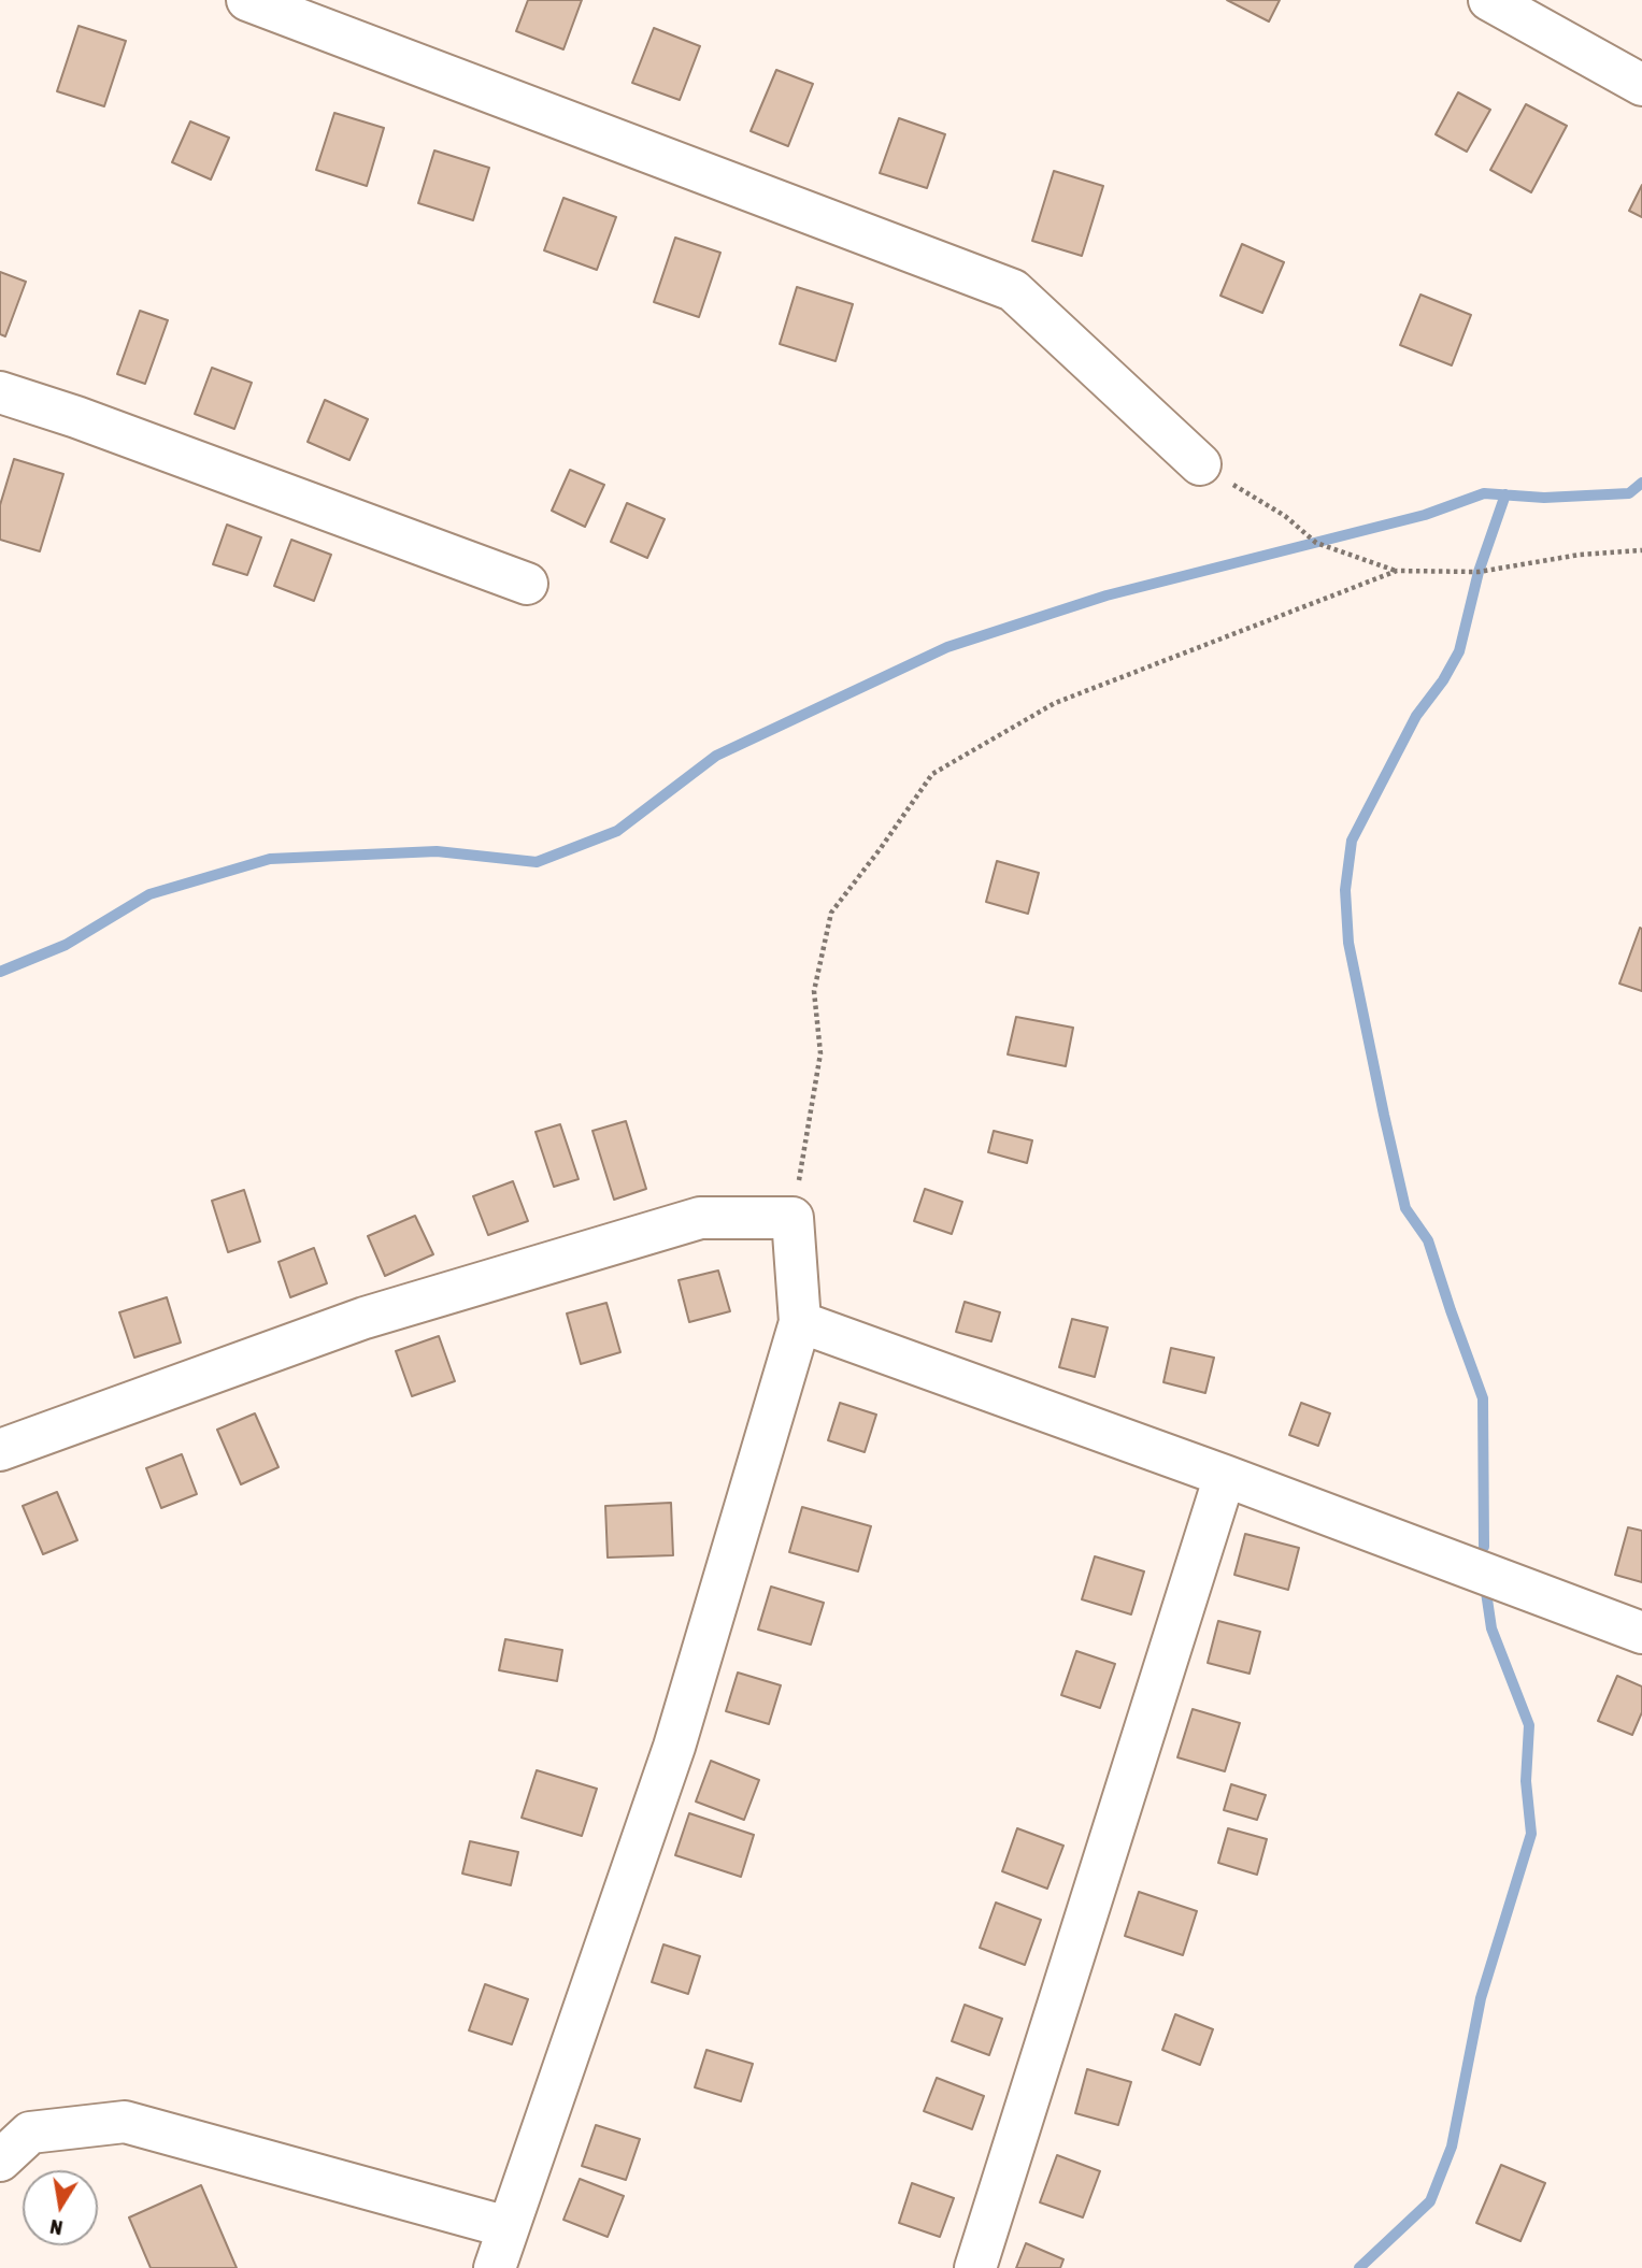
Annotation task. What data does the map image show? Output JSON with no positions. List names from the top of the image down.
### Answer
{
  "north": "bottom"
}
